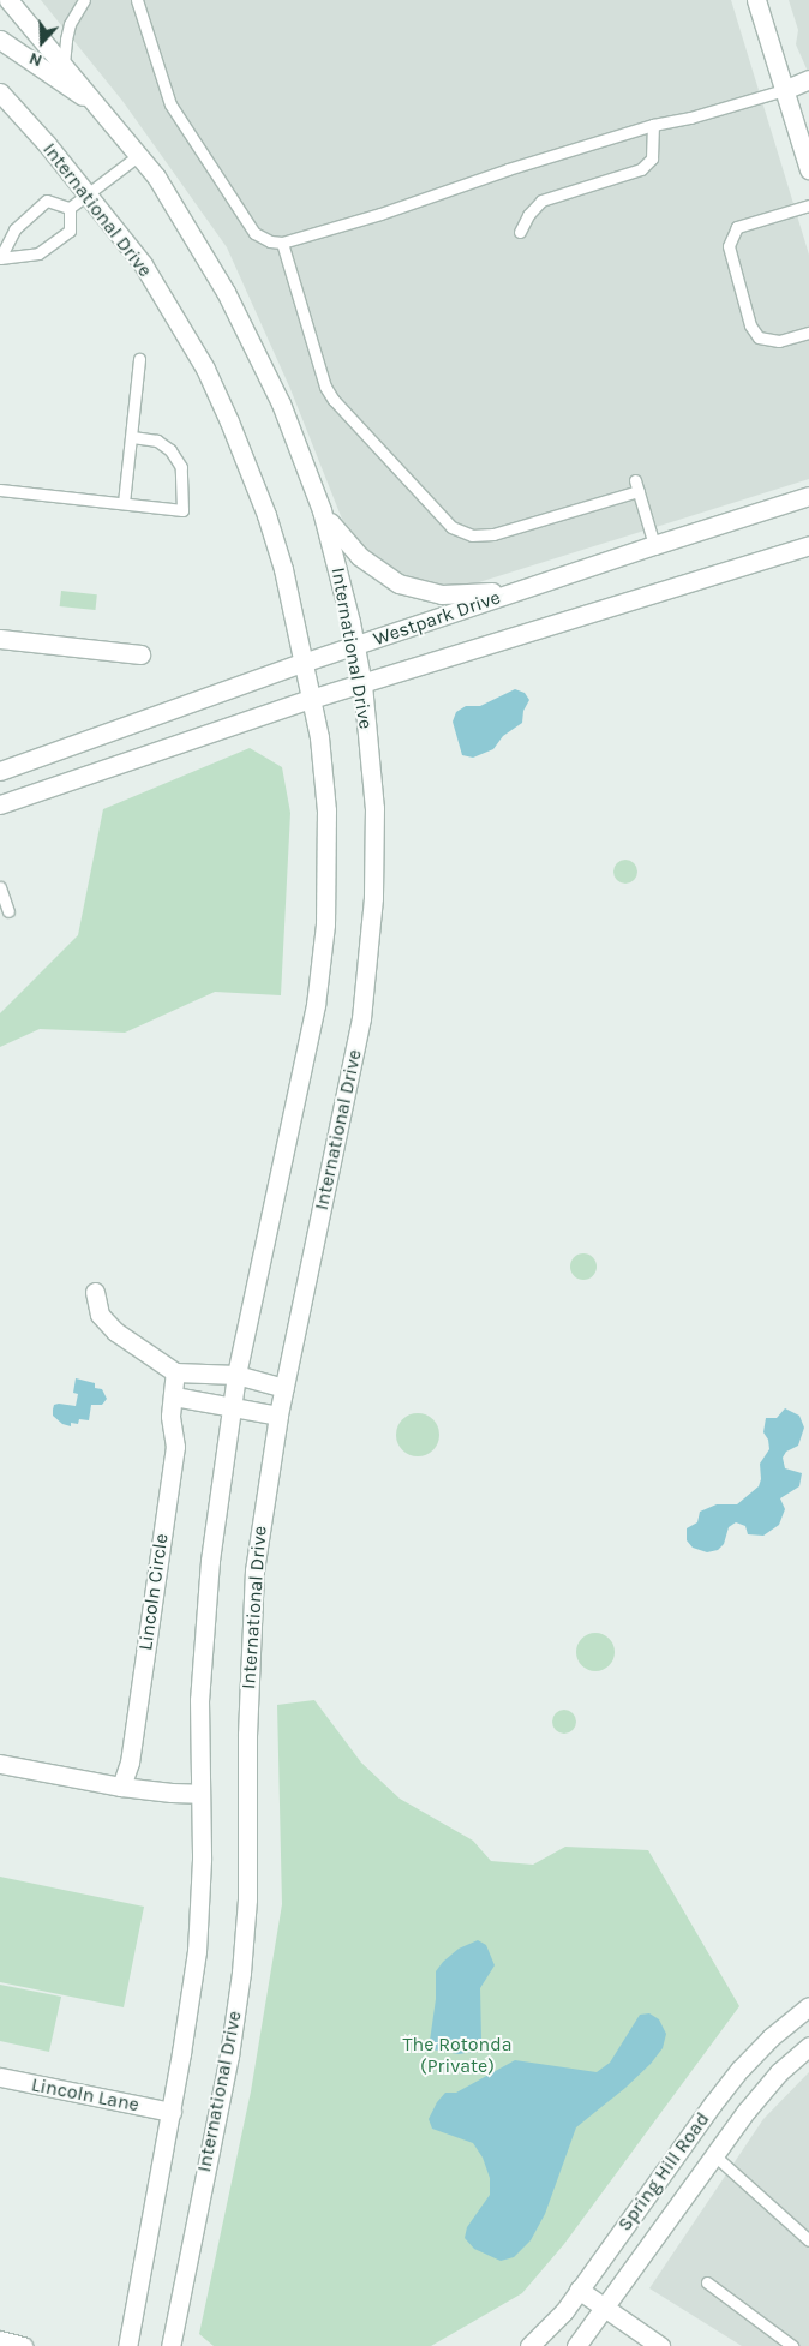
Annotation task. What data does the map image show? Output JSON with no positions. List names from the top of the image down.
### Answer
{
  "streets": {
    "main road": [
      "International Drive",
      "Westpark Drive",
      "Lincoln Circle",
      "Lincoln Lane",
      "Spring Hill Road"
    ]
  },
  "crossings": [
    ["International Drive", "Westpark Drive"],
    ["International Drive", "Lincoln Lane"]
  ],
  "parks": ["The Rotonda (Private)"],
  "north": "bottom"
}
